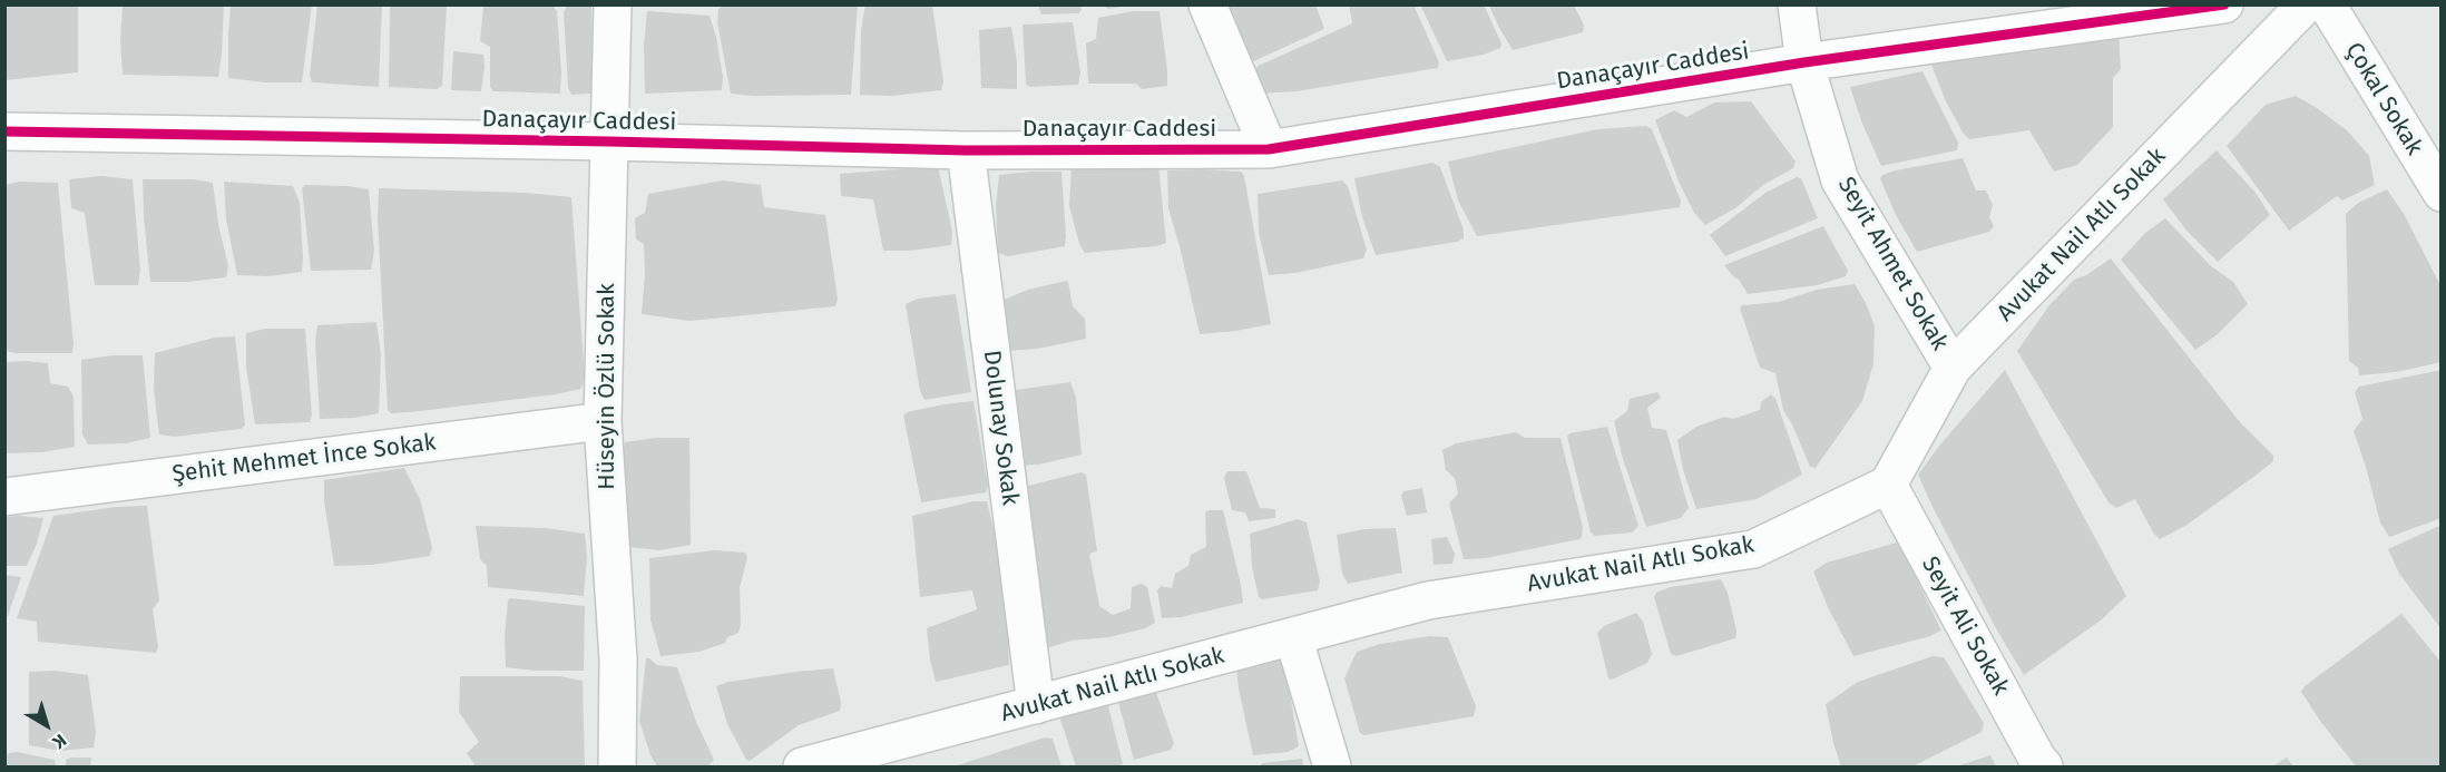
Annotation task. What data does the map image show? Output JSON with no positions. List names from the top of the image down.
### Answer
{
  "streets": {
    "street": [
      "Danaçayır Caddesi",
      "Çokal Sokak",
      "Avukat Nail Atlı Sokak",
      "Seyit Ahmet Sokak",
      "Hüseyin Özlü Sokak",
      "Dolunay Sokak",
      "Şehit Mehmet İnce Sokak",
      "Seyit Ali Sokak"
    ]
  },
  "crossings": [
    ["Danaçayır Caddesi", "Seyit Ahmet Sokak"],
    ["Danaçayır Caddesi", "Hüseyin Özlü Sokak"],
    ["Danaçayır Caddesi", "Dolunay Sokak"],
    ["Avukat Nail Atlı Sokak", "Seyit Ahmet Sokak"],
    ["Avukat Nail Atlı Sokak", "Dolunay Sokak"],
    ["Avukat Nail Atlı Sokak", "Seyit Ali Sokak"],
    ["Hüseyin Özlü Sokak", "Şehit Mehmet İnce Sokak"]
  ],
  "north": "bottom right"
}
